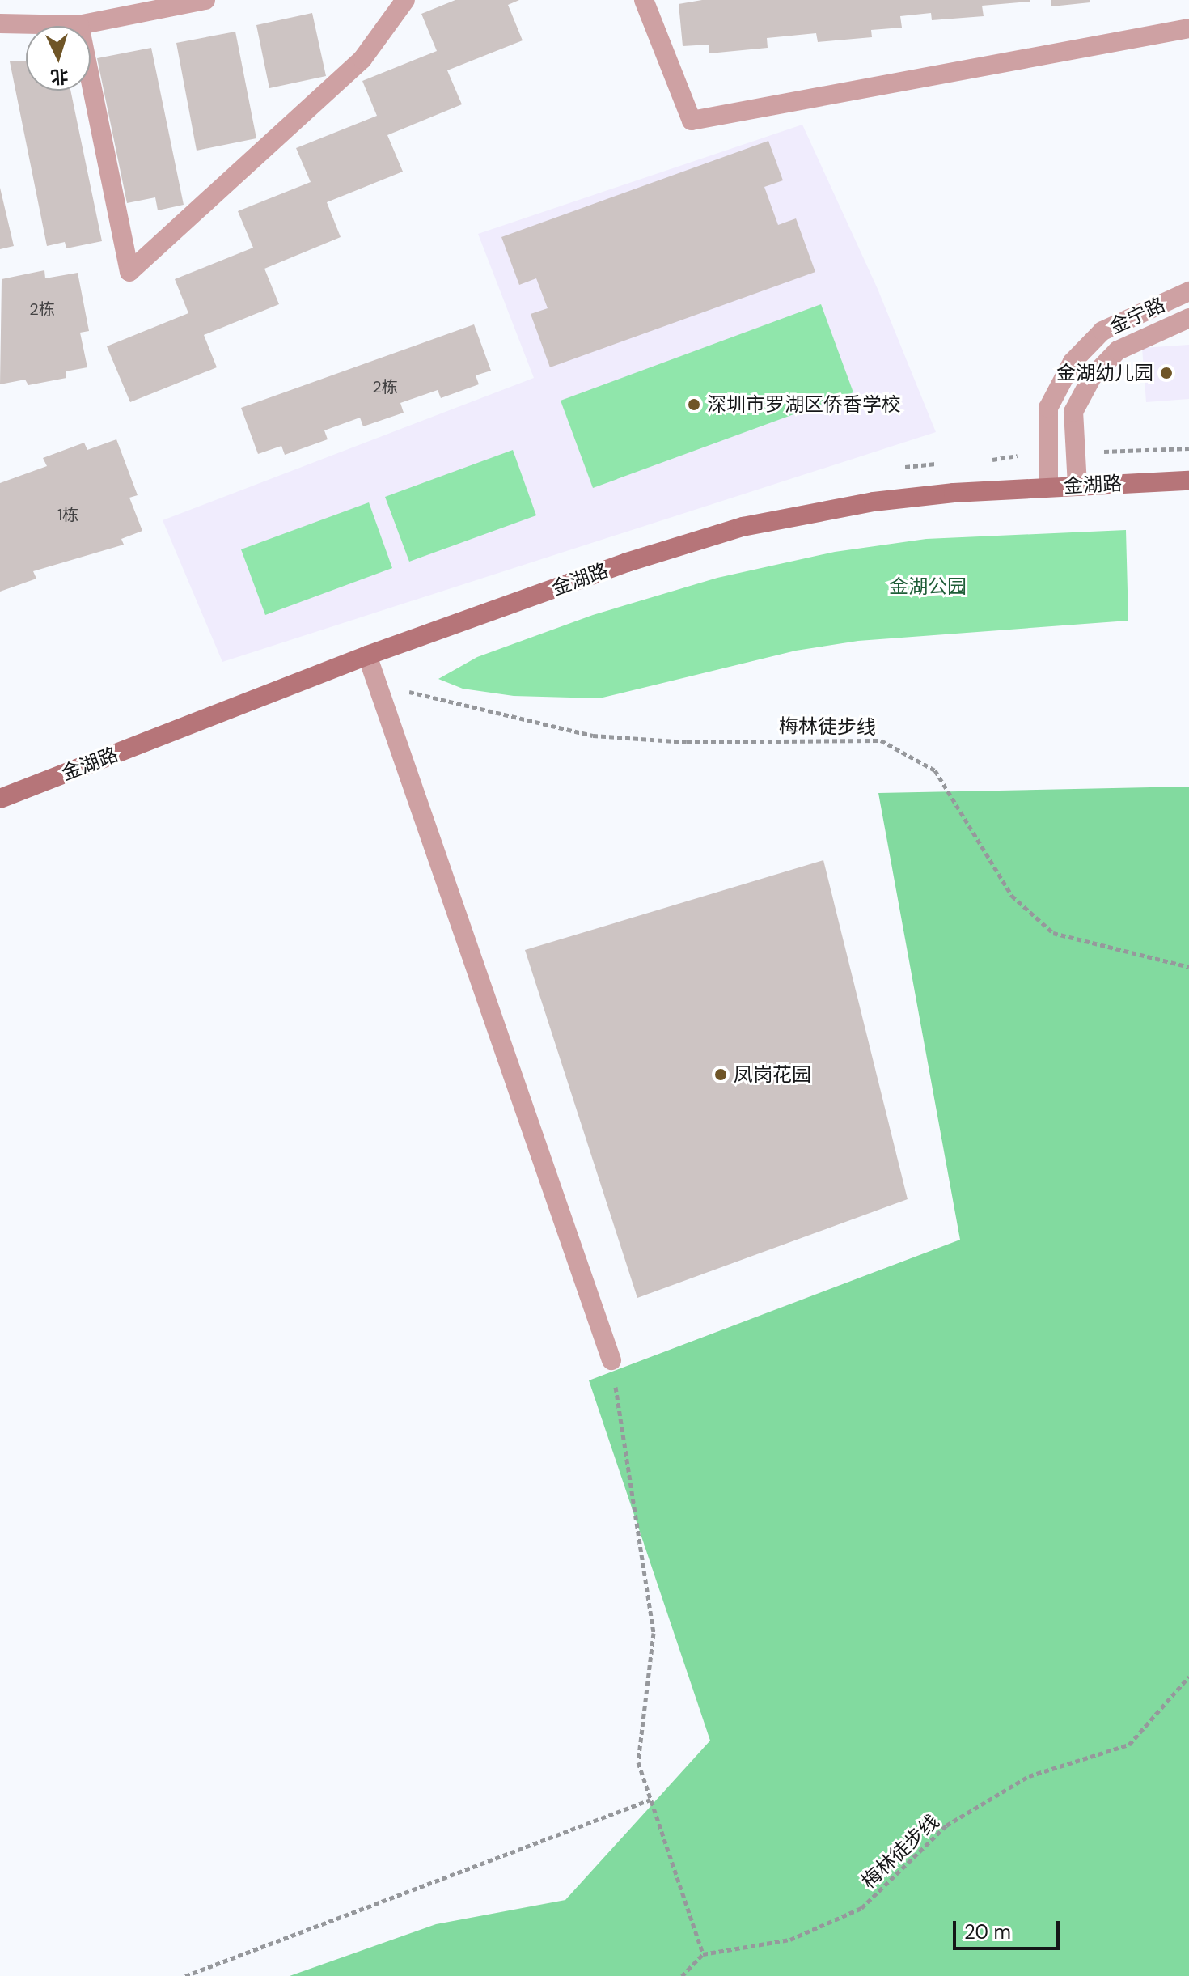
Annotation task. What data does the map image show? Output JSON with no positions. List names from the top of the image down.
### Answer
{
  "streets": {
    "street": ["金宁路", "金湖路"],
    "path": ["梅林徒步线"]
  },
  "crossings": [
    ["金宁路", "金湖路"]
  ],
  "parks": ["金湖公园"],
  "places": ["金湖幼儿园", "深圳市罗湖区侨香学校", "凤岗花园"],
  "house_numbers": ["2栋", "2栋", "1栋"],
  "scale_bar": "20 m",
  "north": "bottom"
}
